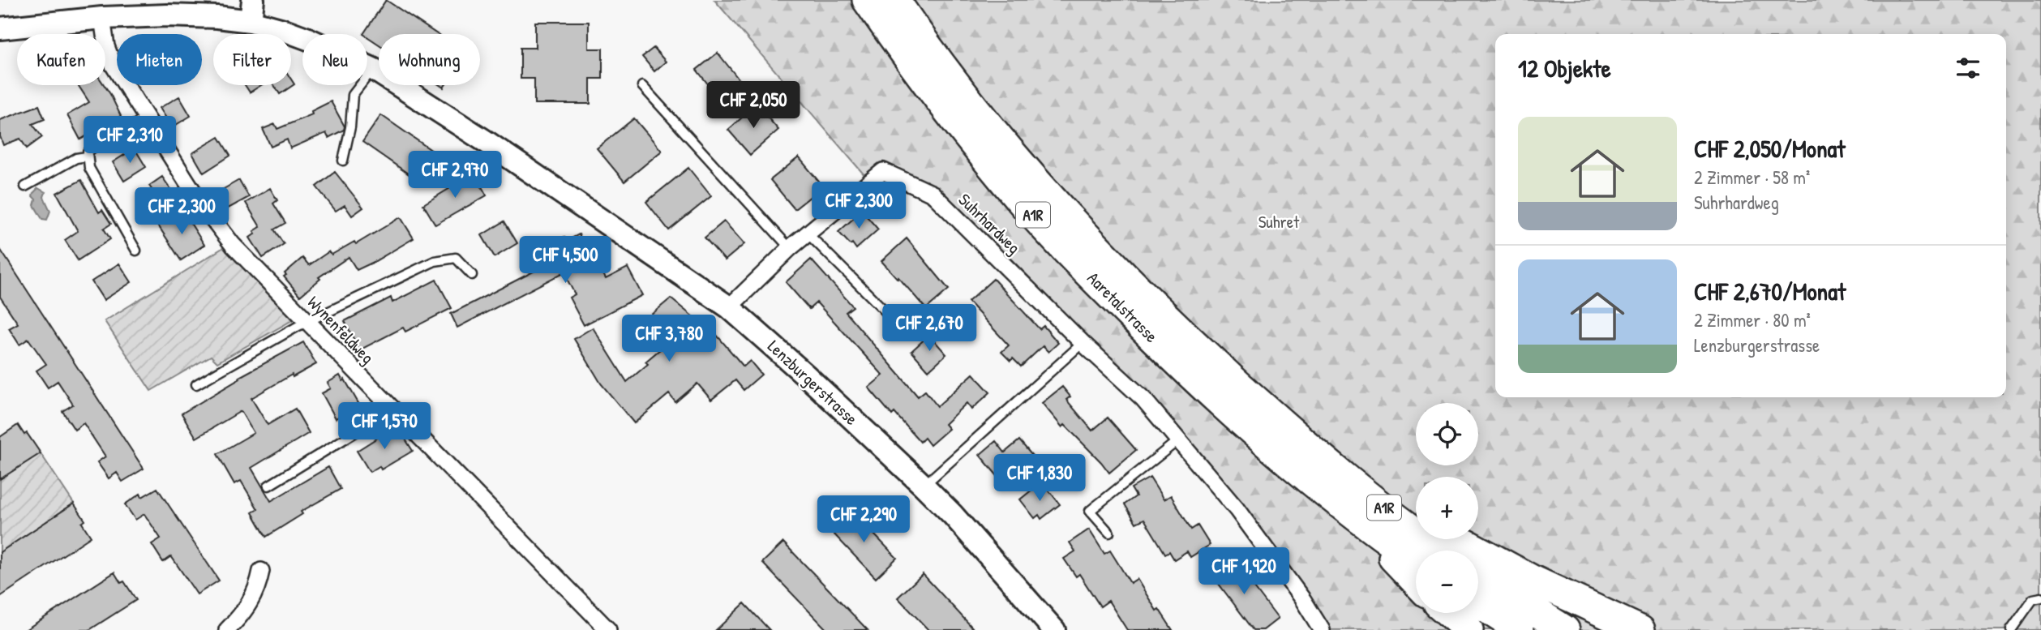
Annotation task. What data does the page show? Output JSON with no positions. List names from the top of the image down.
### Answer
{
  "streets": {
    "highway": ["A1R", "Aaretalstrasse"],
    "main road": ["Lenzburgerstrasse"],
    "street": ["Suhrhardweg", "Wynenfeldweg"]
  },
  "crossings": [
    ["Suhrhardweg", "Lenzburgerstrasse"],
    ["Wynenfeldweg", "Lenzburgerstrasse"]
  ],
  "parks": ["Suhret"],
  "page": {
    "chip": [
      "Kaufen",
      "Mieten",
      "Filter",
      "Neu",
      "Wohnung"
    ],
    "heading": "12 Objekte",
    "price": [
      "CHF 2,050",
      "CHF 2,310",
      "CHF 2,970",
      "CHF 2,300",
      "CHF 2,300",
      "CHF 4,500",
      "CHF 2,670",
      "CHF 3,780",
      "CHF 1,570",
      "CHF 1,830",
      "CHF 2,290",
      "CHF 1,920"
    ],
    "list": [
      {
        "name": "CHF 2,050/Monat",
        "note": "2 Zimmer · 58 m² · Suhrhardweg"
      },
      {
        "name": "CHF 2,670/Monat",
        "note": "2 Zimmer · 80 m² · Lenzburgerstrasse"
      }
    ],
    "map_buttons": ["+", "−"]
  }
}
